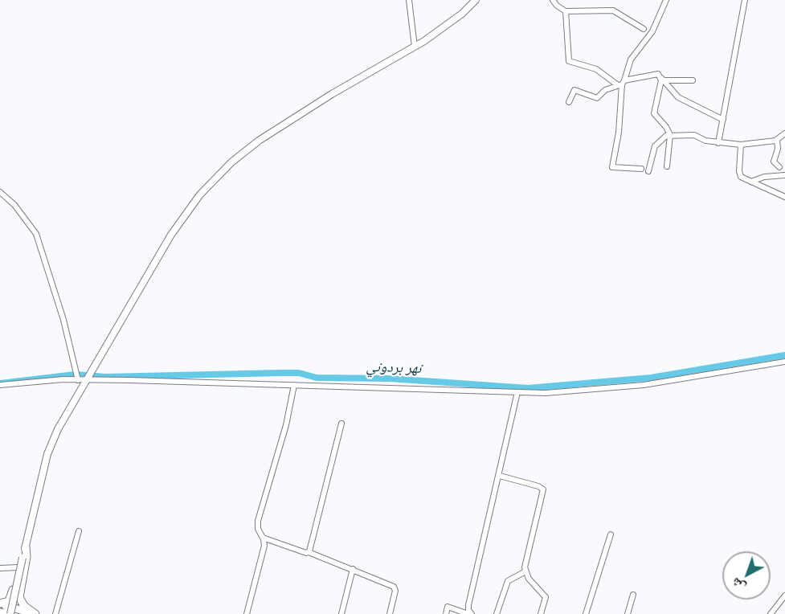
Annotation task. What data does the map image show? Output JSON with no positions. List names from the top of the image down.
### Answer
{
  "water": ["نهر بردوني"],
  "north": "bottom left"
}
